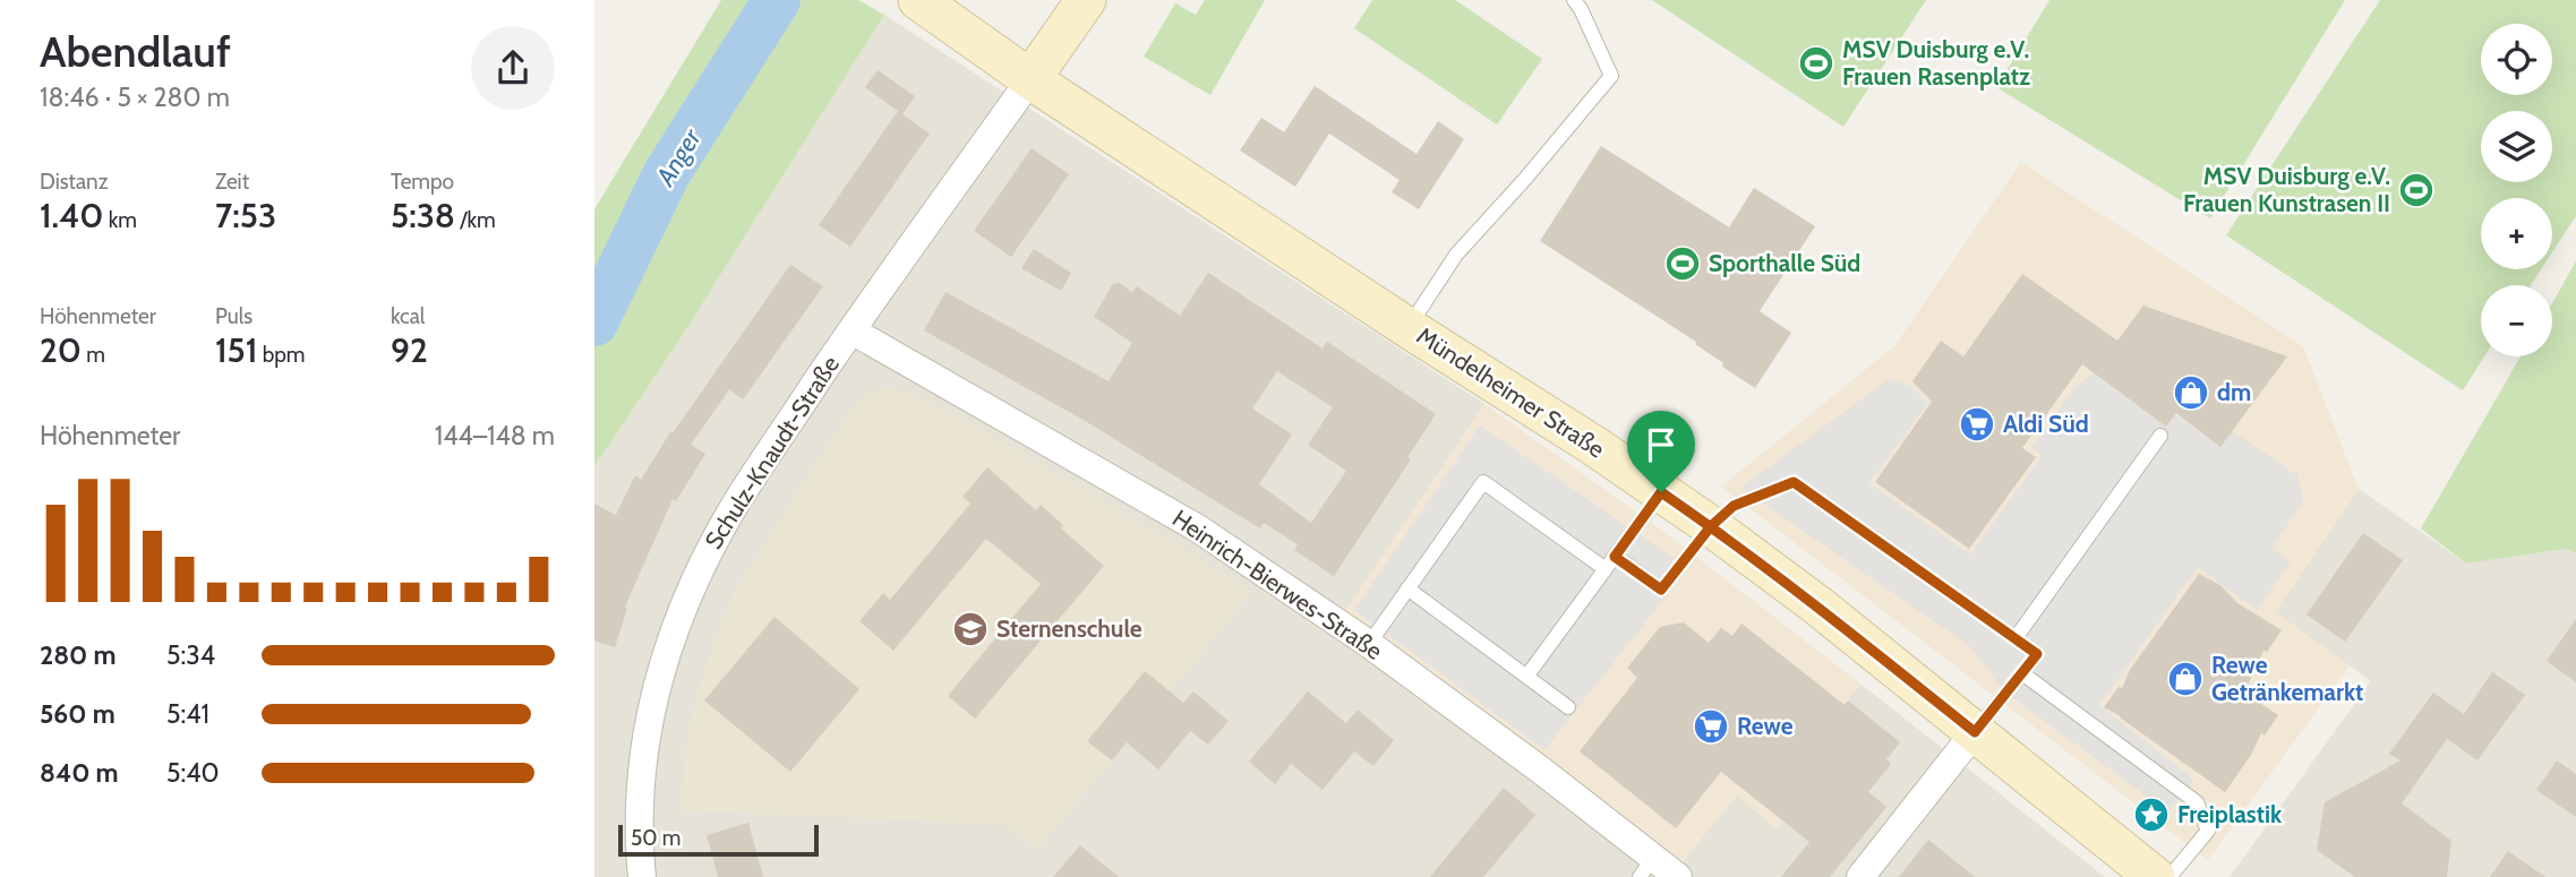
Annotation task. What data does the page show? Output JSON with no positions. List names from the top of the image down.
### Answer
{
  "streets": {
    "main road": ["Mündelheimer Straße"],
    "street": ["Schulz-Knaudt-Straße", "Heinrich-Bierwes-Straße"]
  },
  "crossings": [
    ["Mündelheimer Straße", "Schulz-Knaudt-Straße"],
    ["Schulz-Knaudt-Straße", "Heinrich-Bierwes-Straße"]
  ],
  "water": ["Anger"],
  "places": {
    "sports": ["MSV Duisburg e.V. Frauen Rasenplatz", "MSV Duisburg e.V. Frauen Kunstrasen II", "Sporthalle Süd"],
    "shop": ["dm", "Rewe Getränkemarkt"],
    "supermarket": ["Aldi Süd", "Rewe"],
    "school or university": ["Sternenschule"],
    "place": ["Freiplastik"]
  },
  "scale_bar": "50 m",
  "page": {
    "heading": ["Abendlauf", "18:46 · 5 × 280 m"],
    "map_buttons": ["+", "−"],
    "stats": [
      ["Distanz", "1.40 km"],
      ["Zeit", "7:53"],
      ["Tempo", "5:38 /km"],
      ["Höhenmeter", "20 m"],
      ["Puls", "151 bpm"],
      ["kcal", "92"]
    ],
    "chart": ["Höhenmeter", "144–148 m"],
    "list": [
      {
        "name": "280 m",
        "note": "5:34"
      },
      {
        "name": "560 m",
        "note": "5:41"
      },
      {
        "name": "840 m",
        "note": "5:40"
      }
    ],
    "scale": "50 m"
  }
}
